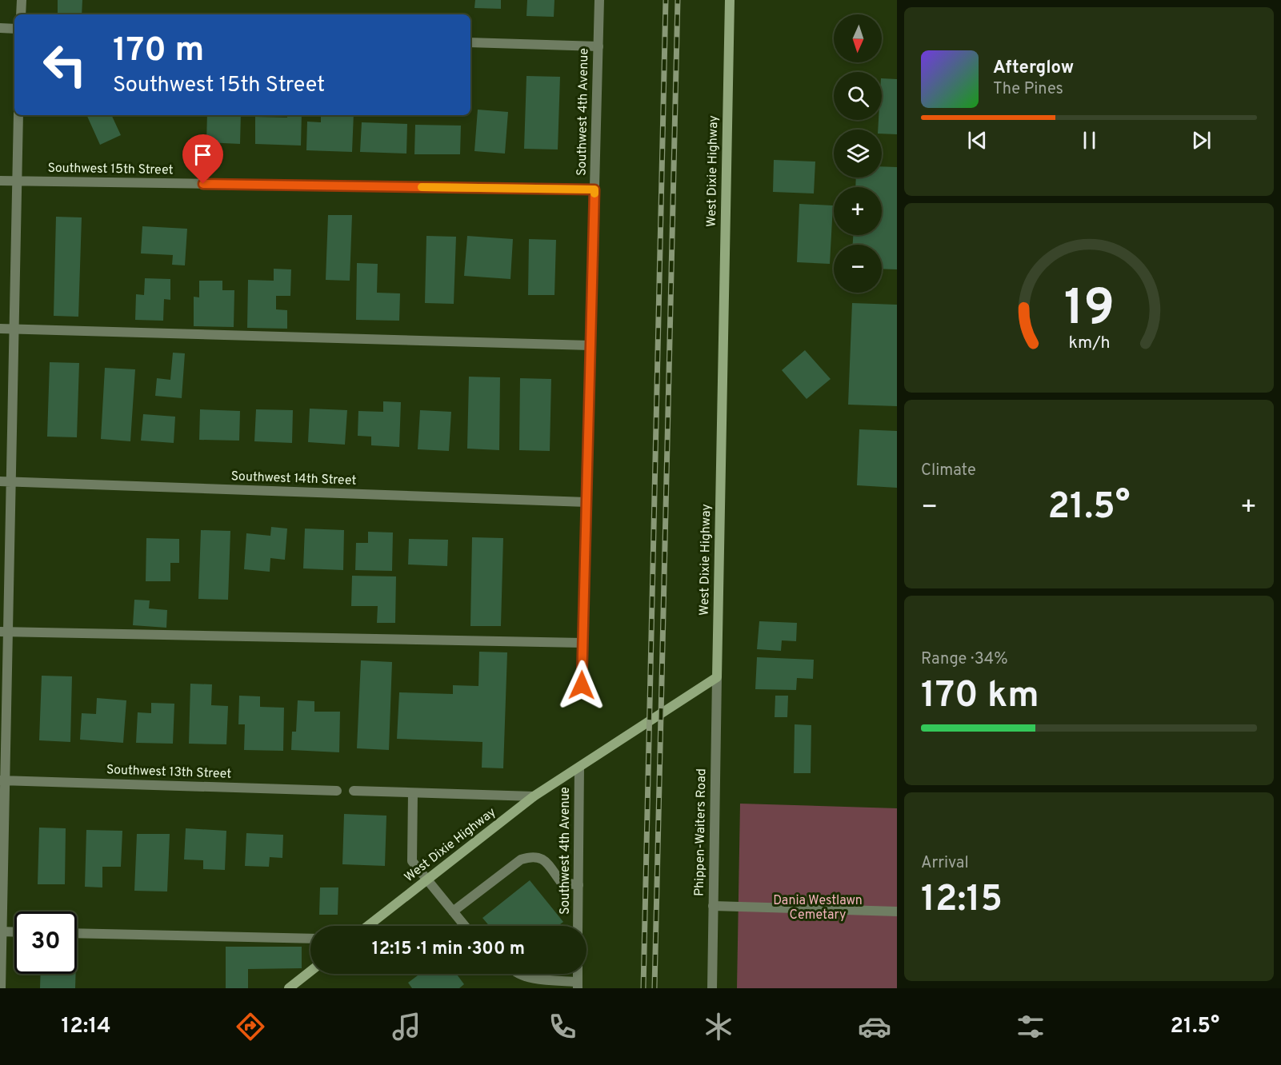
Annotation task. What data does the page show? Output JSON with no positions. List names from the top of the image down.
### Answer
{
  "streets": {
    "main road": ["West Dixie Highway"],
    "street": [
      "Southwest 4th Avenue",
      "Southwest 15th Street",
      "Southwest 14th Street",
      "Southwest 13th Street",
      "Phippen-Waiters Road"
    ]
  },
  "crossings": [
    ["Southwest 4th Avenue", "Southwest 15th Street"],
    ["Southwest 4th Avenue", "West Dixie Highway"],
    ["Southwest 4th Avenue", "Southwest 14th Street"],
    ["West Dixie Highway", "Phippen-Waiters Road"]
  ],
  "parks": ["Dania Westlawn Cemetary"],
  "north": "bottom",
  "page": {
    "map_buttons": ["+", "−"],
    "turn": ["170 m", "Southwest 15th Street"],
    "song": ["Afterglow", "The Pines"],
    "tile": [
      "Climate",
      ["Range · 34%", "170 km"],
      ["Arrival", "12:15"]
    ],
    "heat": ["−", "21.5°", "+"],
    "limit": "30",
    "trip": "12:15 · 1 min · 300 m",
    "tabs": ["12:14", "21.5°"],
    "gauge": ["19", "km/h"]
  }
}
